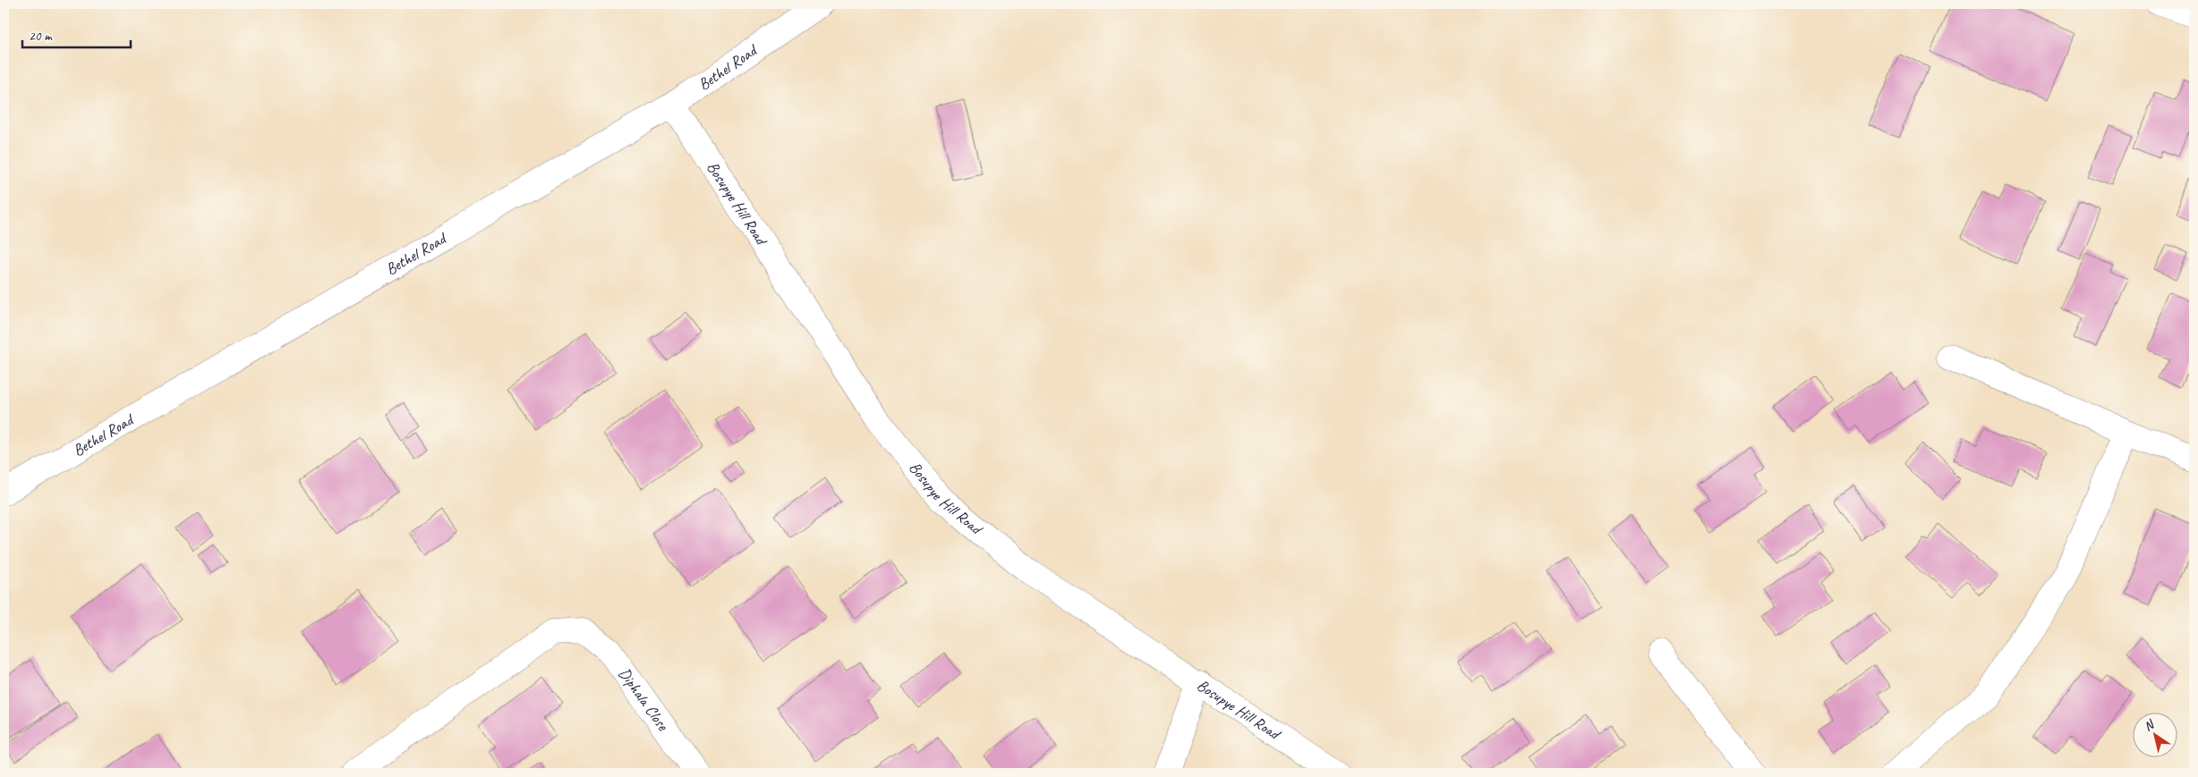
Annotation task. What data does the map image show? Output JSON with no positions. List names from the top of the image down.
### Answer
{
  "streets": {
    "street": ["Bethel Road", "Bosupye Hill Road", "Diphala Close"]
  },
  "crossings": [
    ["Bethel Road", "Bosupye Hill Road"]
  ],
  "scale_bar": "20 m",
  "north": "top left"
}
